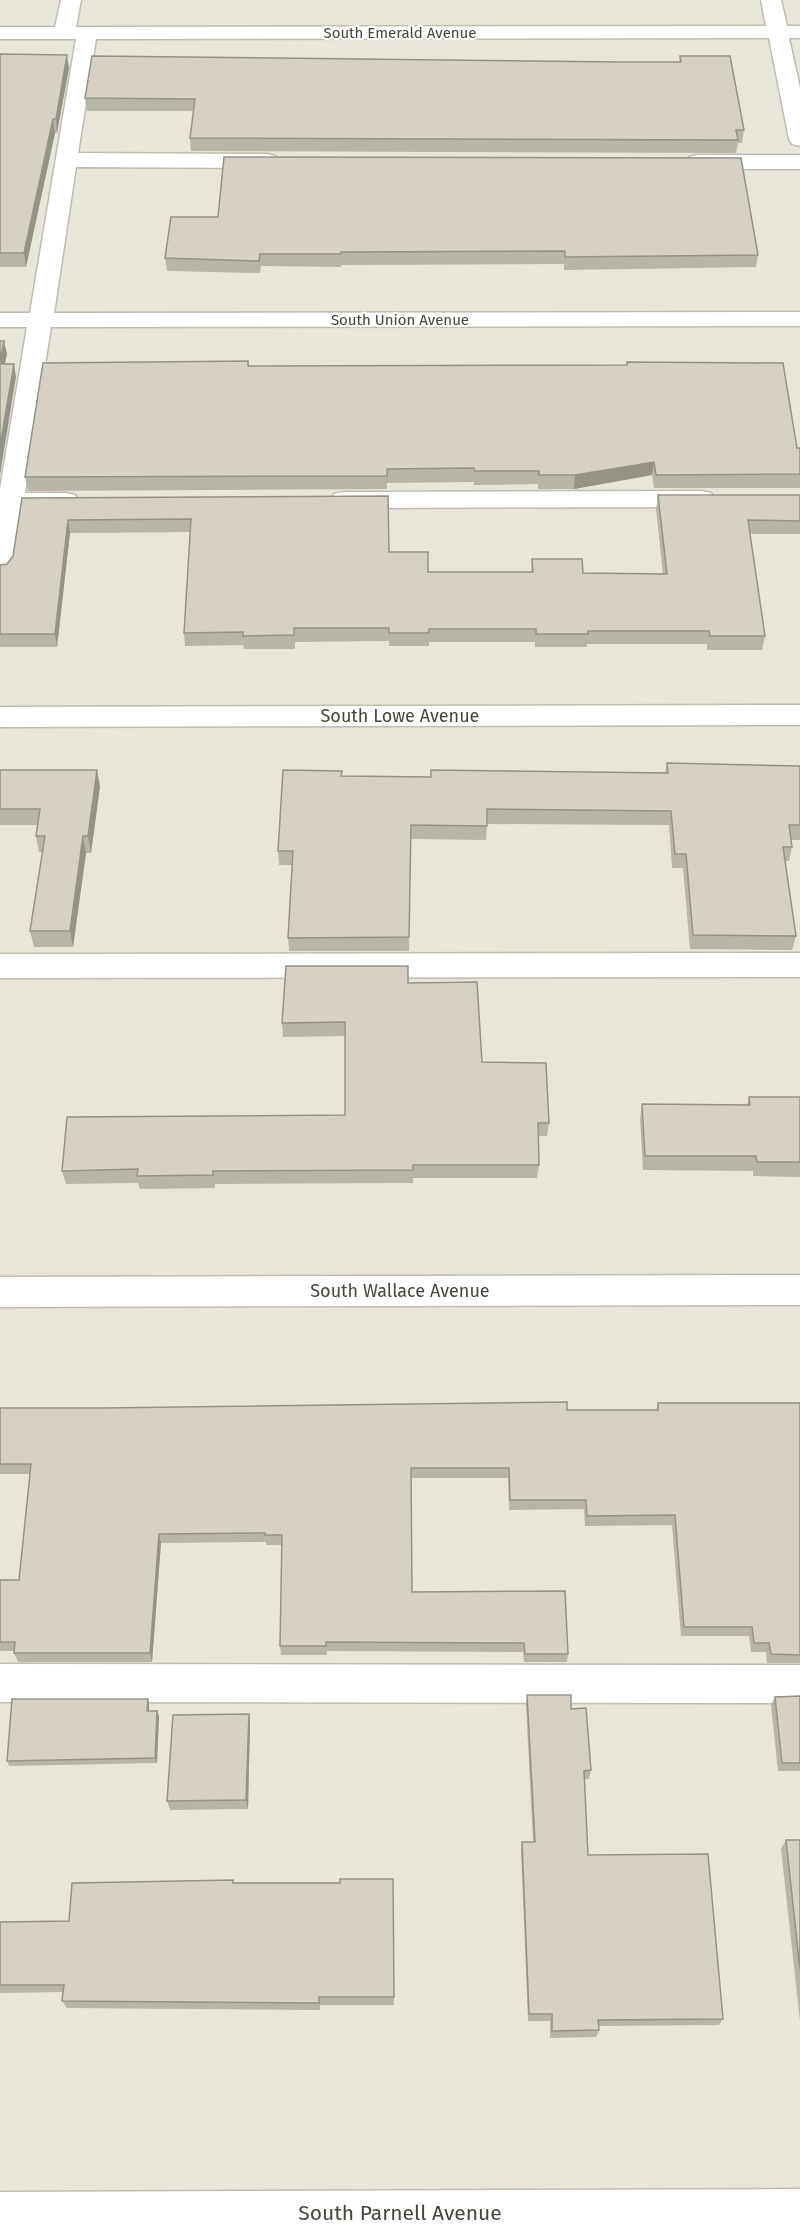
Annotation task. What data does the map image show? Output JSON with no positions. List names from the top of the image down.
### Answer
{
  "streets": {
    "street": [
      "South Emerald Avenue",
      "South Union Avenue",
      "South Lowe Avenue",
      "South Wallace Avenue",
      "South Parnell Avenue"
    ]
  }
}
